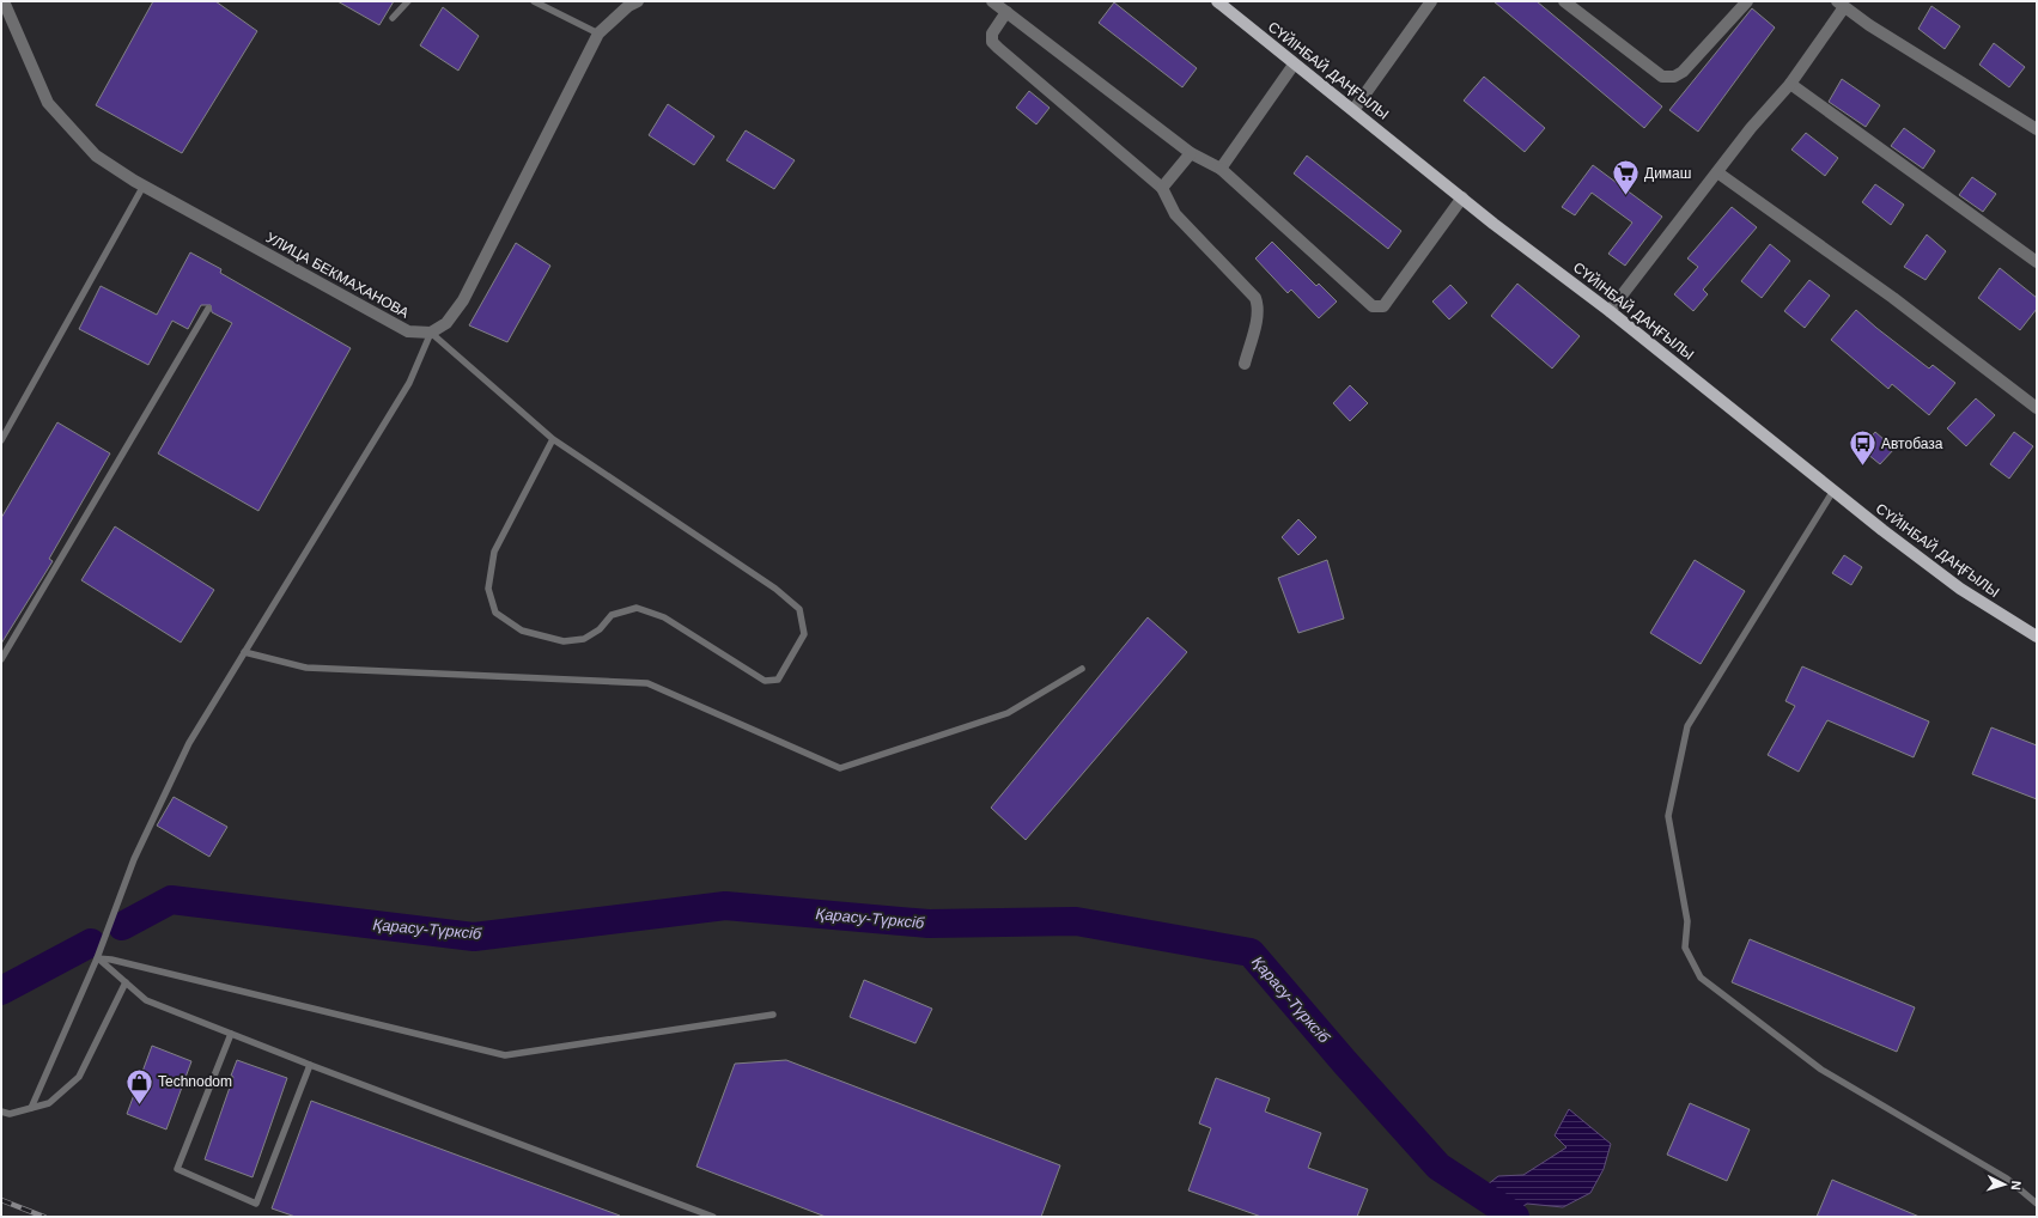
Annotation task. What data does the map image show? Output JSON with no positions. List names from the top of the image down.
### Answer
{
  "streets": {
    "main road": ["СҮЙІНБАЙ ДАҢҒЫЛЫ"],
    "street": ["УЛИЦА БЕКМАХАНОВА"]
  },
  "water": ["Қарасу-Түрксіб"],
  "places": {
    "supermarket": ["Димаш"],
    "bus stop": ["Автобаза"],
    "shop": ["Technodom"]
  },
  "north": "right"
}
